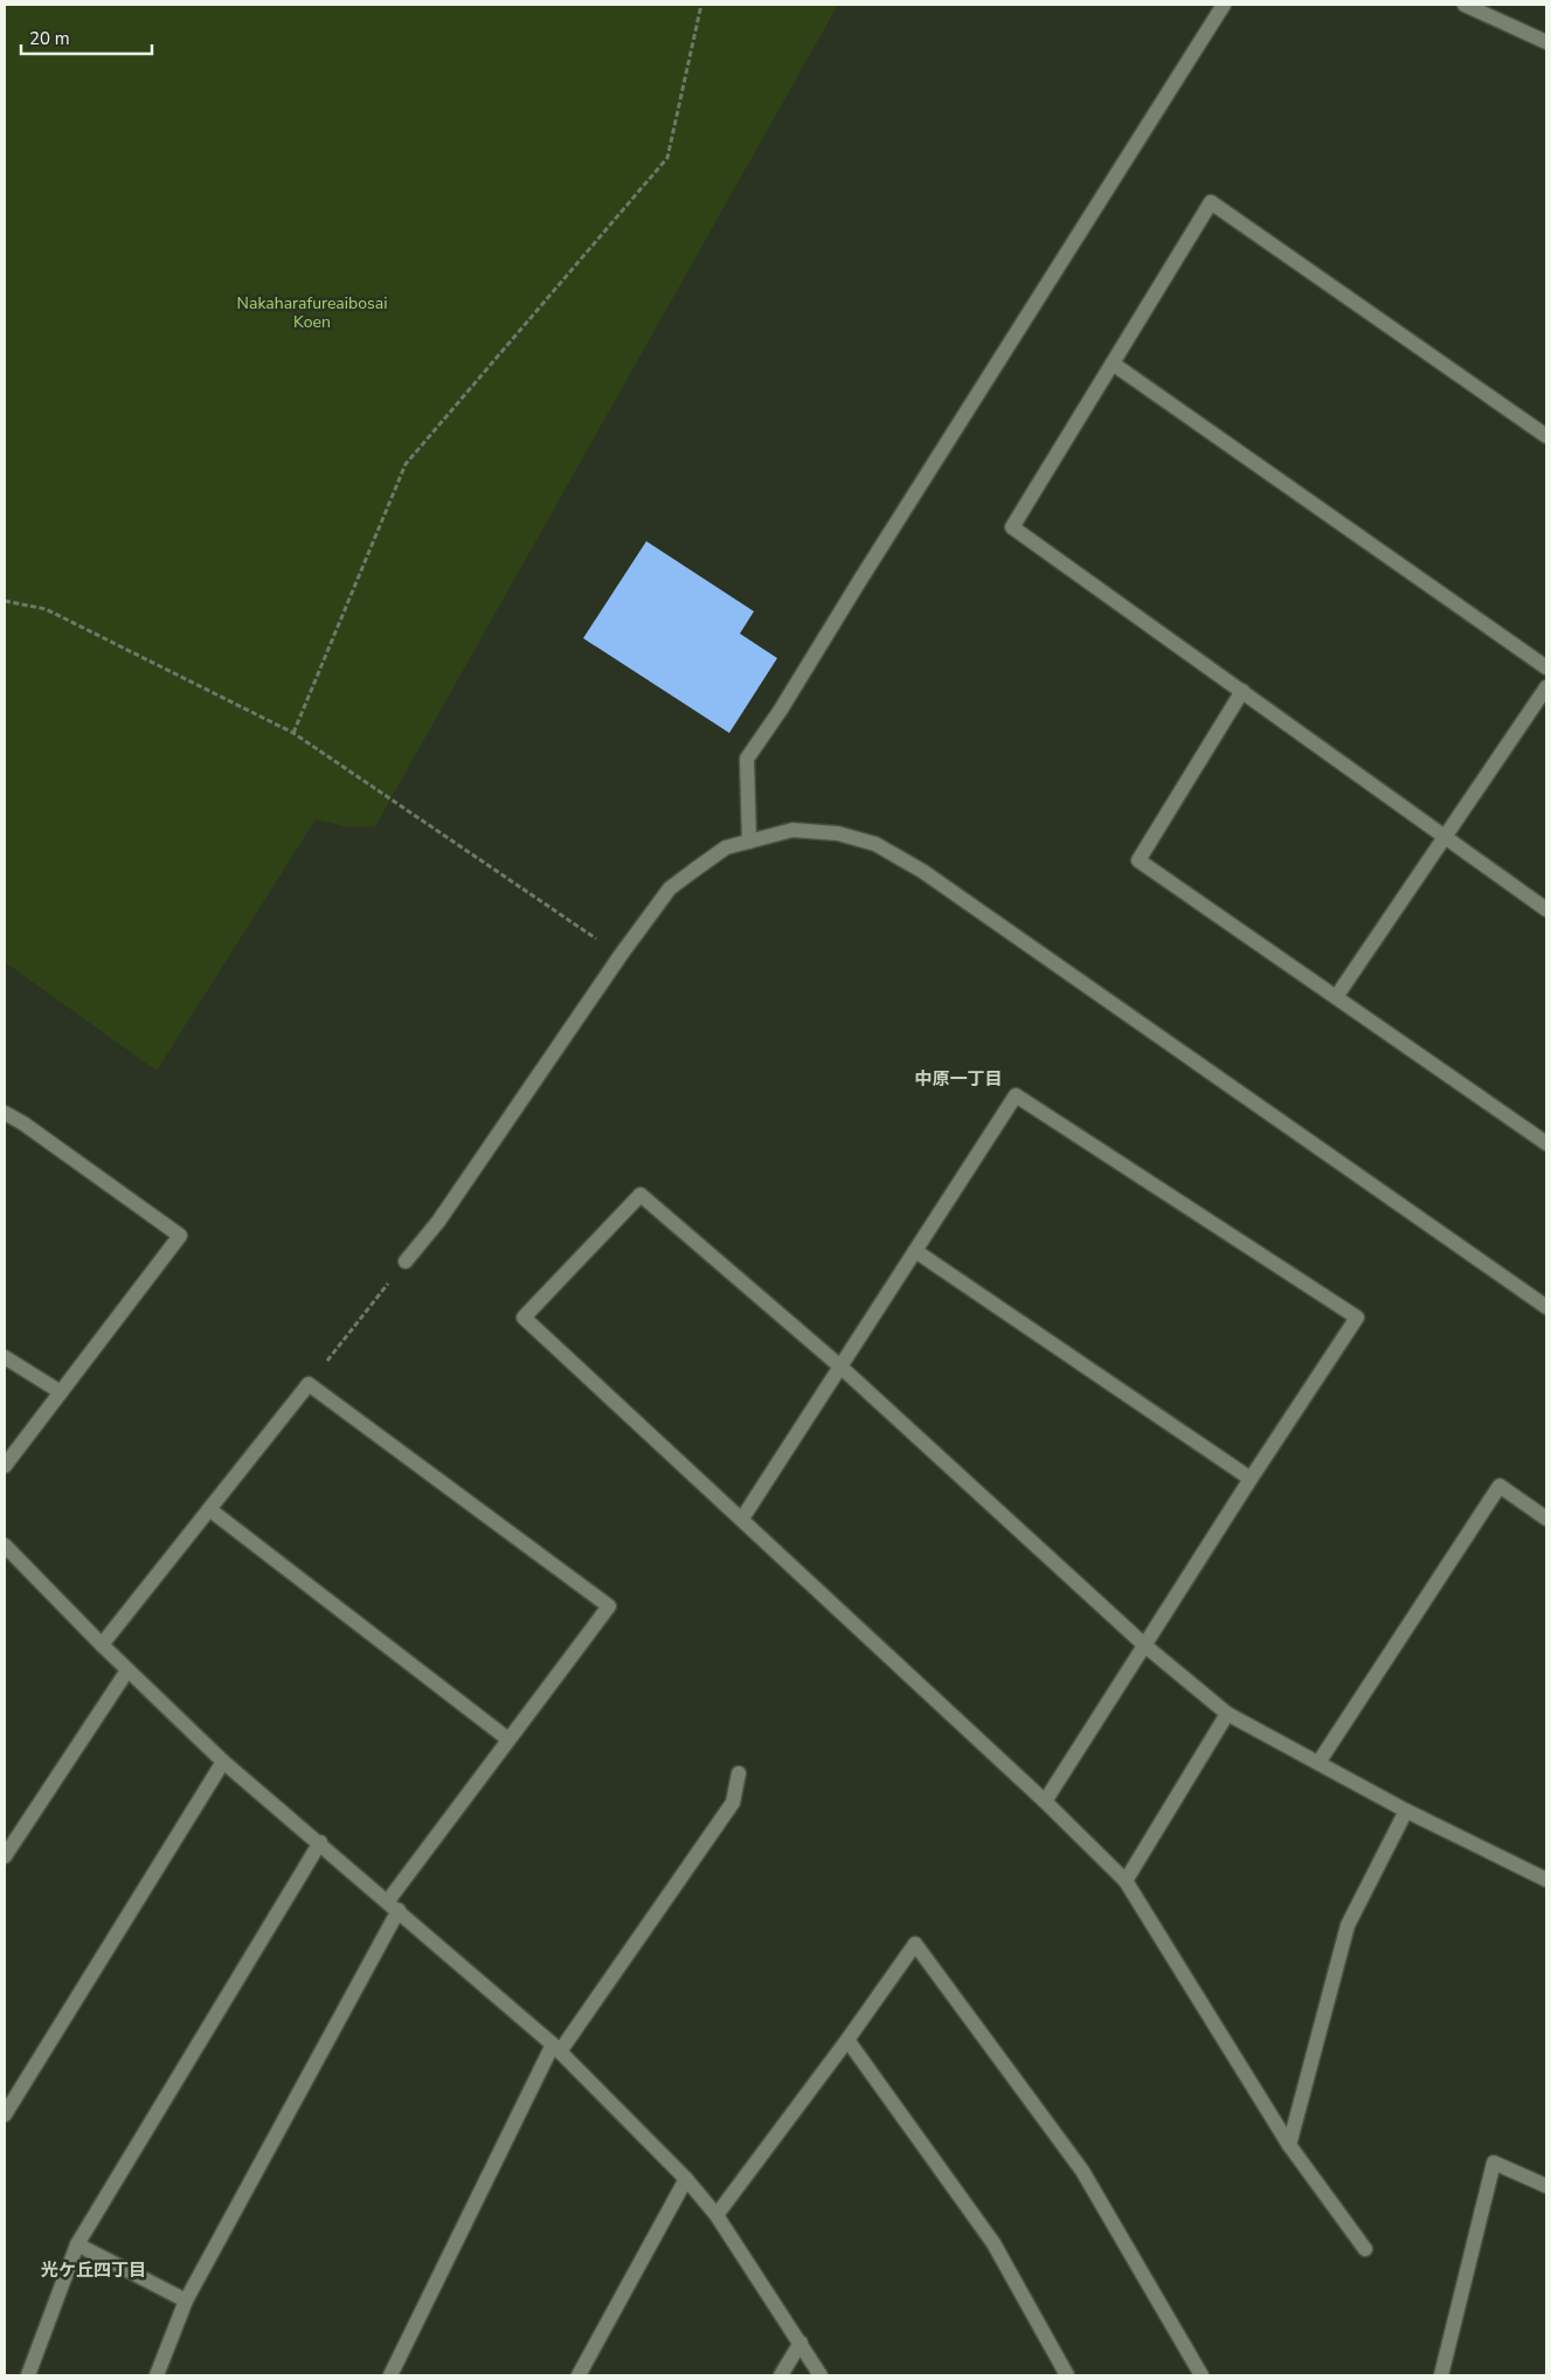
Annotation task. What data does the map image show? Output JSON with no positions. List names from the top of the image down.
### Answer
{
  "districts": ["中原一丁目", "光ケ丘四丁目"],
  "parks": ["Nakaharafureaibosai Koen"],
  "scale_bar": "20 m"
}
